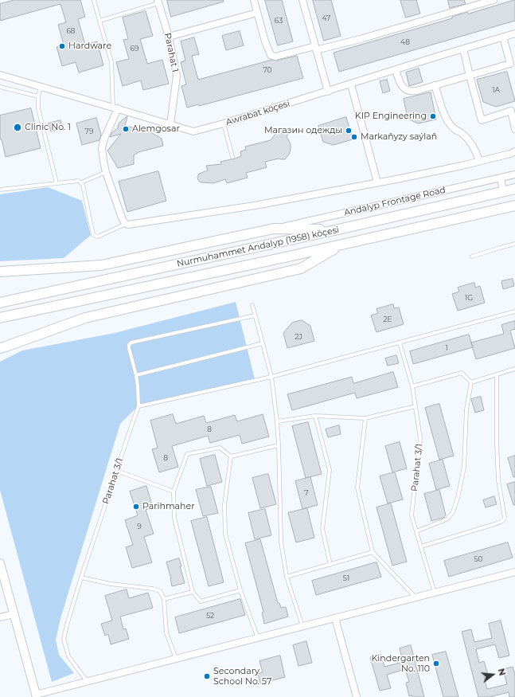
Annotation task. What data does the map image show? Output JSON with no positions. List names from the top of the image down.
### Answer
{
  "streets": {
    "main road": ["Nurmuhammet Andalyp (1958) köçesi"],
    "street": ["Parahat 1", "Awrabat köçesi", "Andalyp Frontage Road"],
    "lane": ["Parahat 3/1"]
  },
  "crossings": [
    ["Parahat 1", "Awrabat köçesi"]
  ],
  "places": [
    "Hardware",
    "KIP Engineering",
    "Clinic No. 1",
    "Alemgosar",
    "Магазин одежды",
    "Markaňyzy saýlaň",
    "Parihmaher",
    "Kindergarten No. 110",
    "Secondary School No. 57"
  ],
  "house_numbers": [
    "47",
    "63",
    "68",
    "48",
    "69",
    "70",
    "1A",
    "79",
    "1G",
    "2E",
    "2J",
    "1",
    "8",
    "8",
    "7",
    "9",
    "50",
    "51",
    "52"
  ],
  "north": "right"
}
